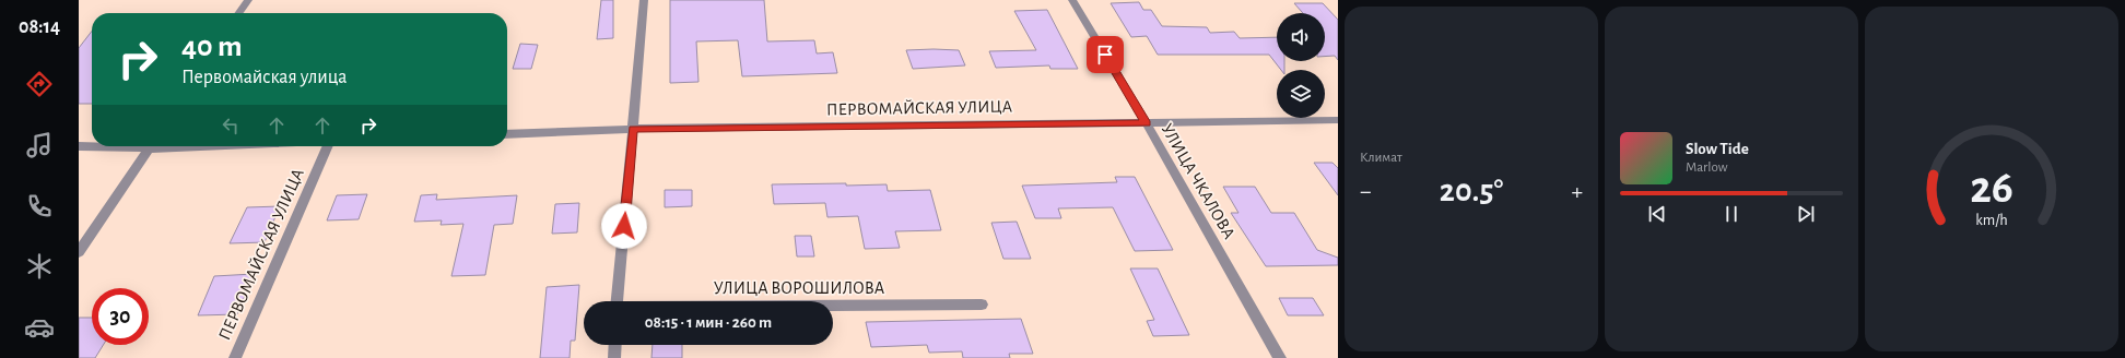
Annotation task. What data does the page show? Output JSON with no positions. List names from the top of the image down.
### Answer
{
  "streets": {
    "street": ["ПЕРВОМАЙСКАЯ УЛИЦА", "УЛИЦА ЧКАЛОВА", "УЛИЦА ВОРОШИЛОВА"]
  },
  "crossings": [
    ["ПЕРВОМАЙСКАЯ УЛИЦА", "УЛИЦА ЧКАЛОВА"],
    ["ПЕРВОМАЙСКАЯ УЛИЦА", "УЛИЦА ВОРОШИЛОВА"]
  ],
  "page": {
    "tabs": "08:14",
    "tile": "Климат",
    "turn": ["40 m", "Первомайская улица"],
    "song": ["Slow Tide", "Marlow"],
    "heat": ["−", "20.5°", "+"],
    "limit": "30",
    "trip": "08:15 · 1 мин · 260 m",
    "gauge": ["26", "km/h"]
  }
}
